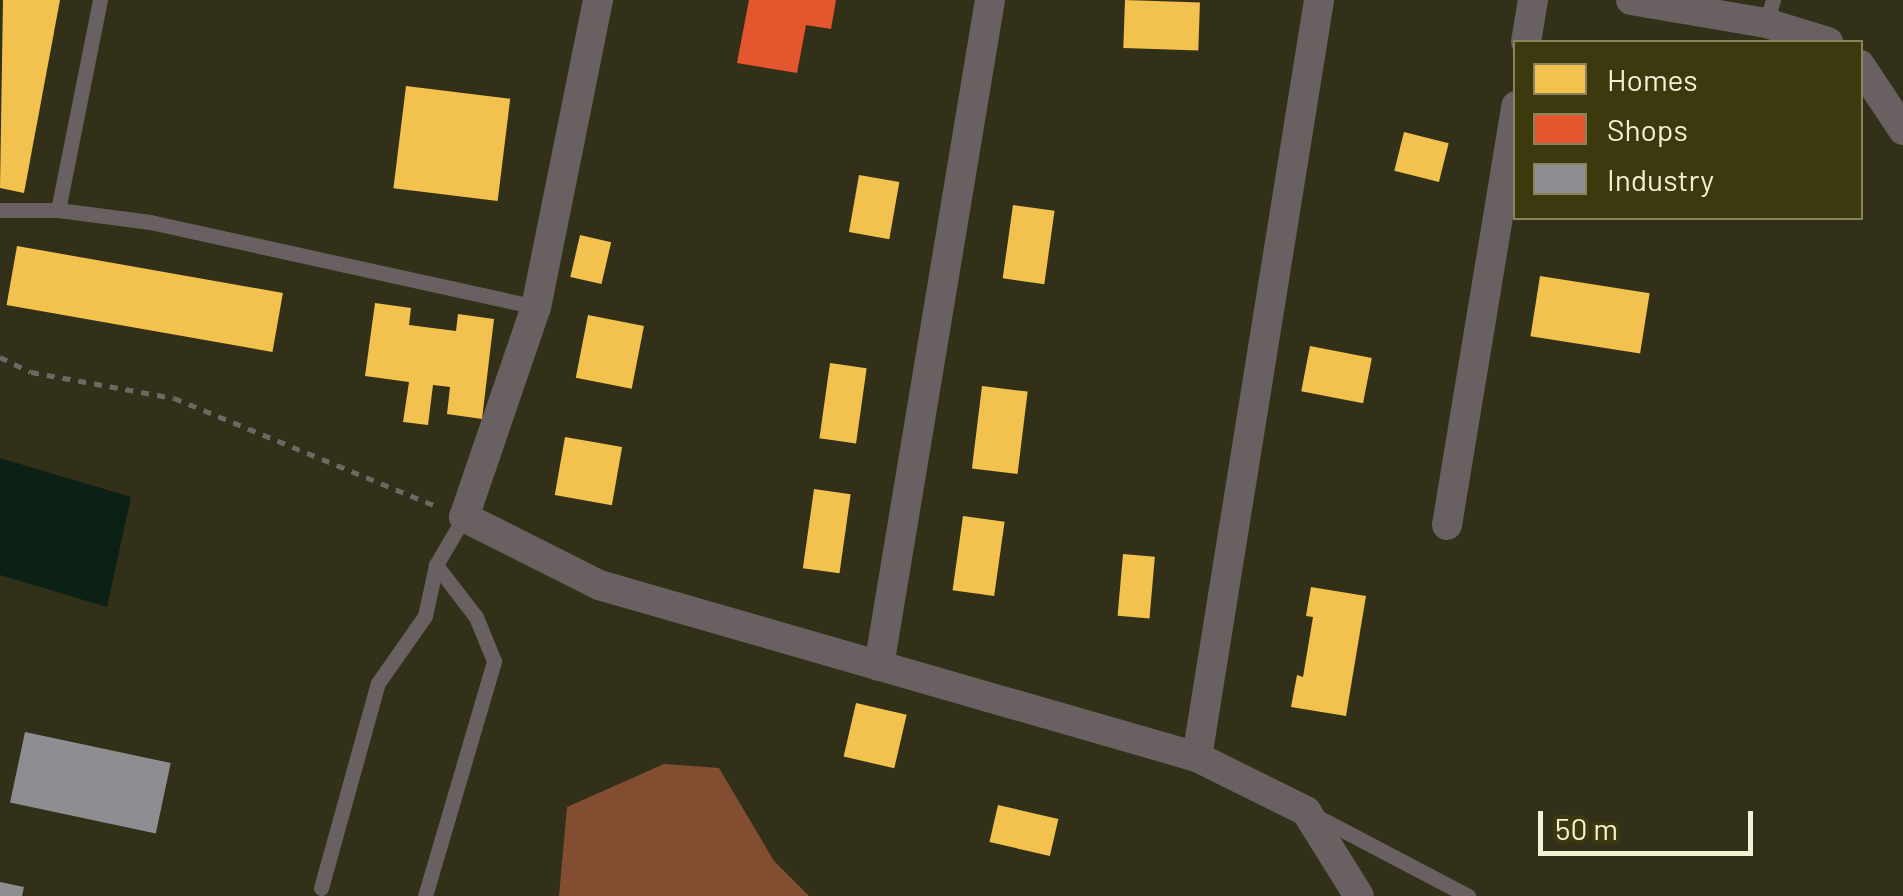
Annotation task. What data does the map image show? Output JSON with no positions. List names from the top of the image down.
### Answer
{
  "legend": ["Homes", "Shops", "Industry"],
  "scale_bar": "50 m"
}
